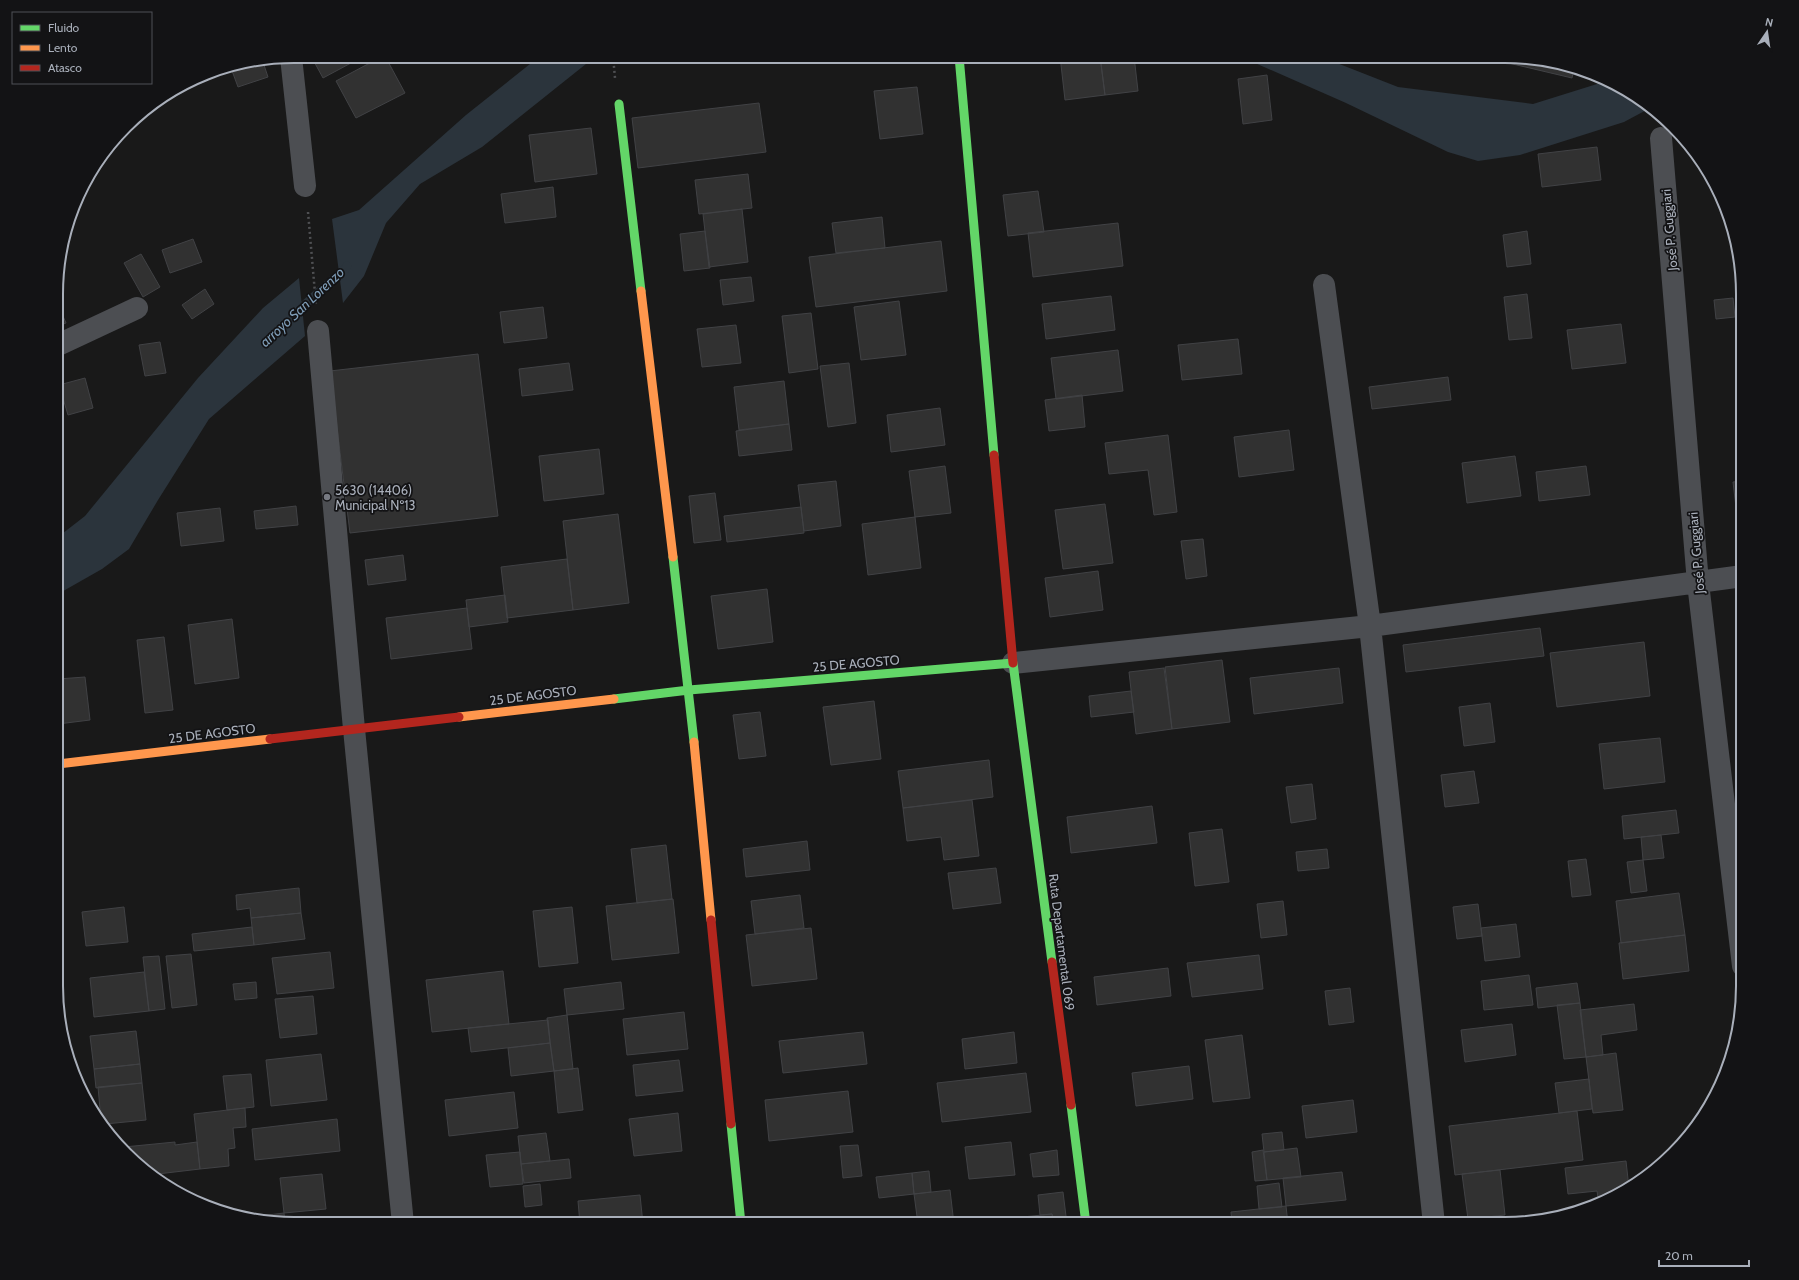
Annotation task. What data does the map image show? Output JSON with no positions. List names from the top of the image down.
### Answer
{
  "streets": {
    "street": ["José P. Guggiari", "25 DE AGOSTO", "Ruta Departamental 069"]
  },
  "crossings": [
    ["25 DE AGOSTO", "Ruta Departamental 069"]
  ],
  "water": ["arroyo San Lorenzo"],
  "places": ["5630 (14406) Municipal Nº13"],
  "legend": ["Fluido", "Lento", "Atasco"],
  "scale_bar": "20 m",
  "north": "top"
}
